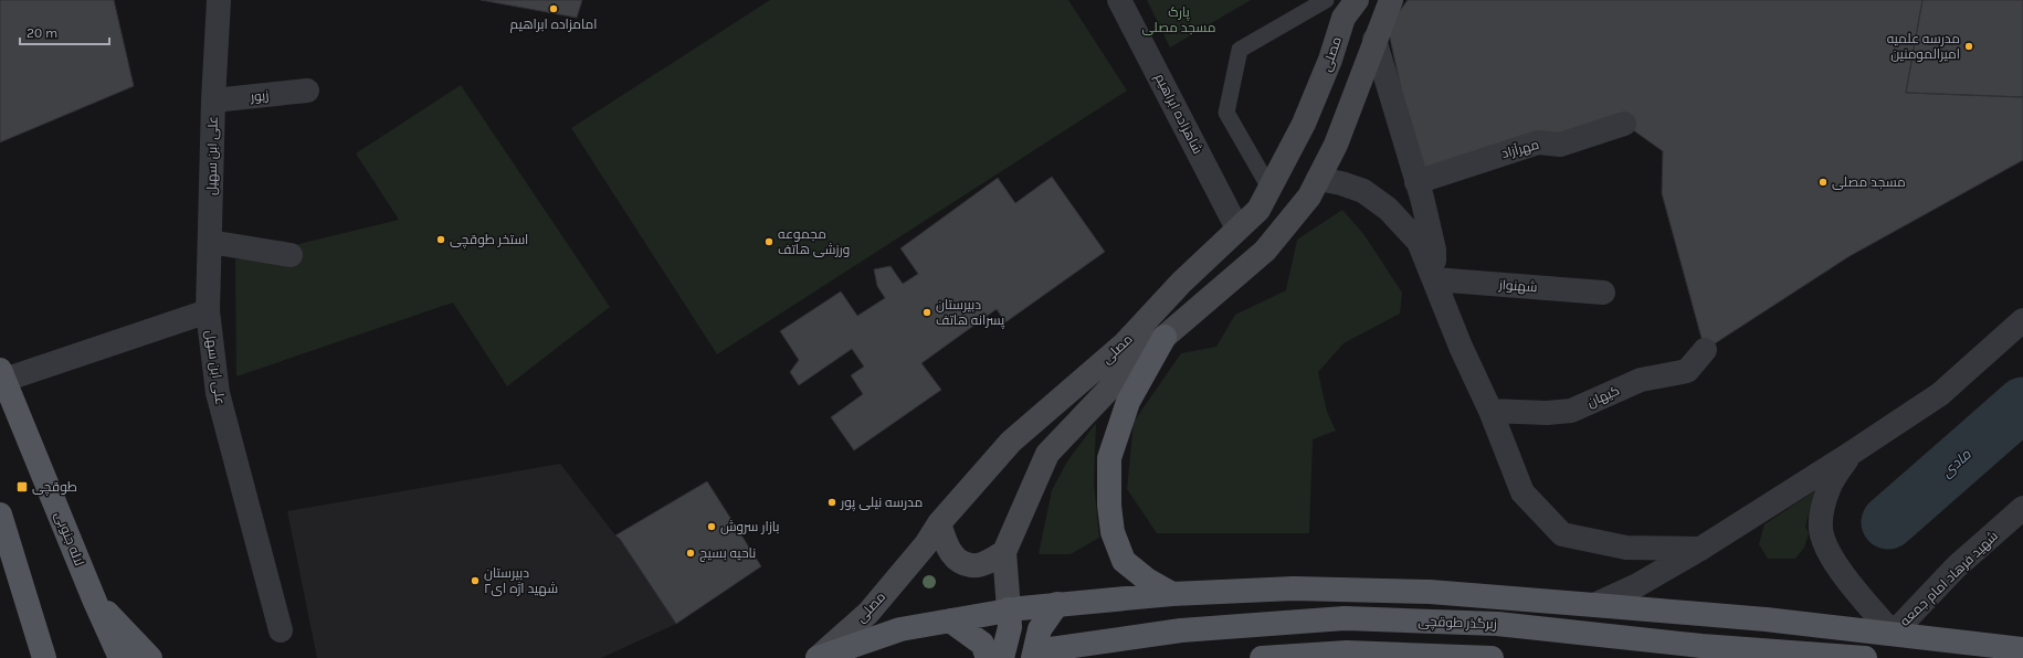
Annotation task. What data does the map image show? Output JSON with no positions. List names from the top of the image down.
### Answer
{
  "streets": {
    "main road": ["مصلی", "لاله جنوبی", "زیرگذر طوقچی"],
    "street": [
      "زیور",
      "شاهزاده ابراهیم",
      "مهرآزاد",
      "علی ابن سهیل",
      "شهنواز",
      "علی ابن سهل",
      "کیهان",
      "شهید فرهاد امام جمعه"
    ]
  },
  "crossings": [
    ["مصلی", "شاهزاده ابراهیم"],
    ["زیور", "علی ابن سهیل"],
    ["علی ابن سهیل", "علی ابن سهل"],
    ["علی ابن سهل", "لاله جنوبی"]
  ],
  "water": ["مادی"],
  "parks": ["پارک مسجد مصلی"],
  "places": {
    "other": [
      "امامزاده ابراهیم",
      "مدرسه علمیه امیرالمومنین",
      "مسجد مصلی",
      "استخر طوقچی",
      "مجموعه ورزشی هاتف",
      "دبیرستان پسرانه هاتف",
      "مدرسه نیلی پور",
      "بازار سروش",
      "ناحیه بسیج",
      "دبیرستان شهید اژه ای۲"
    ],
    "transit": ["طوقچی"]
  },
  "scale_bar": "20 m"
}
